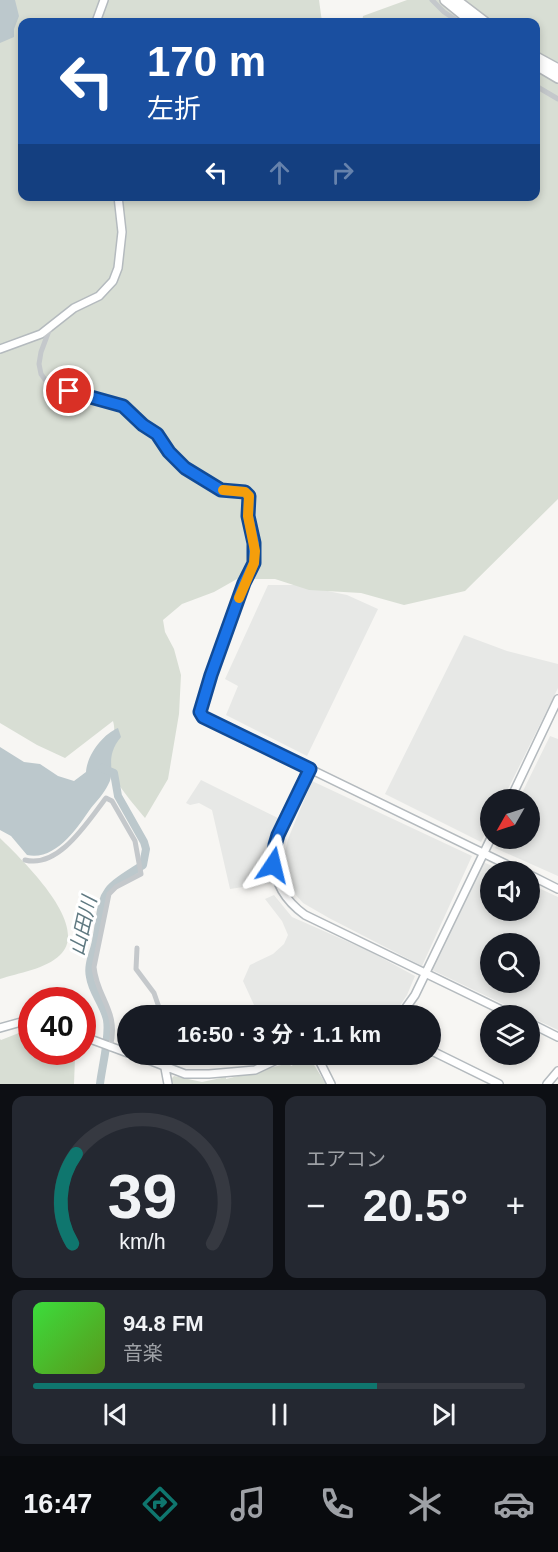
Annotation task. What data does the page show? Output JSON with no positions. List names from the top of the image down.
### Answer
{
  "water": ["山田川"],
  "north": "bottom left",
  "page": {
    "turn": ["170 m", "左折"],
    "limit": "40",
    "trip": "16:50 · 3 分 · 1.1 km",
    "tile": "エアコン",
    "heat": ["−", "20.5°", "+"],
    "song": ["94.8 FM", "音楽"],
    "tabs": "16:47",
    "gauge": ["39", "km/h"]
  }
}
